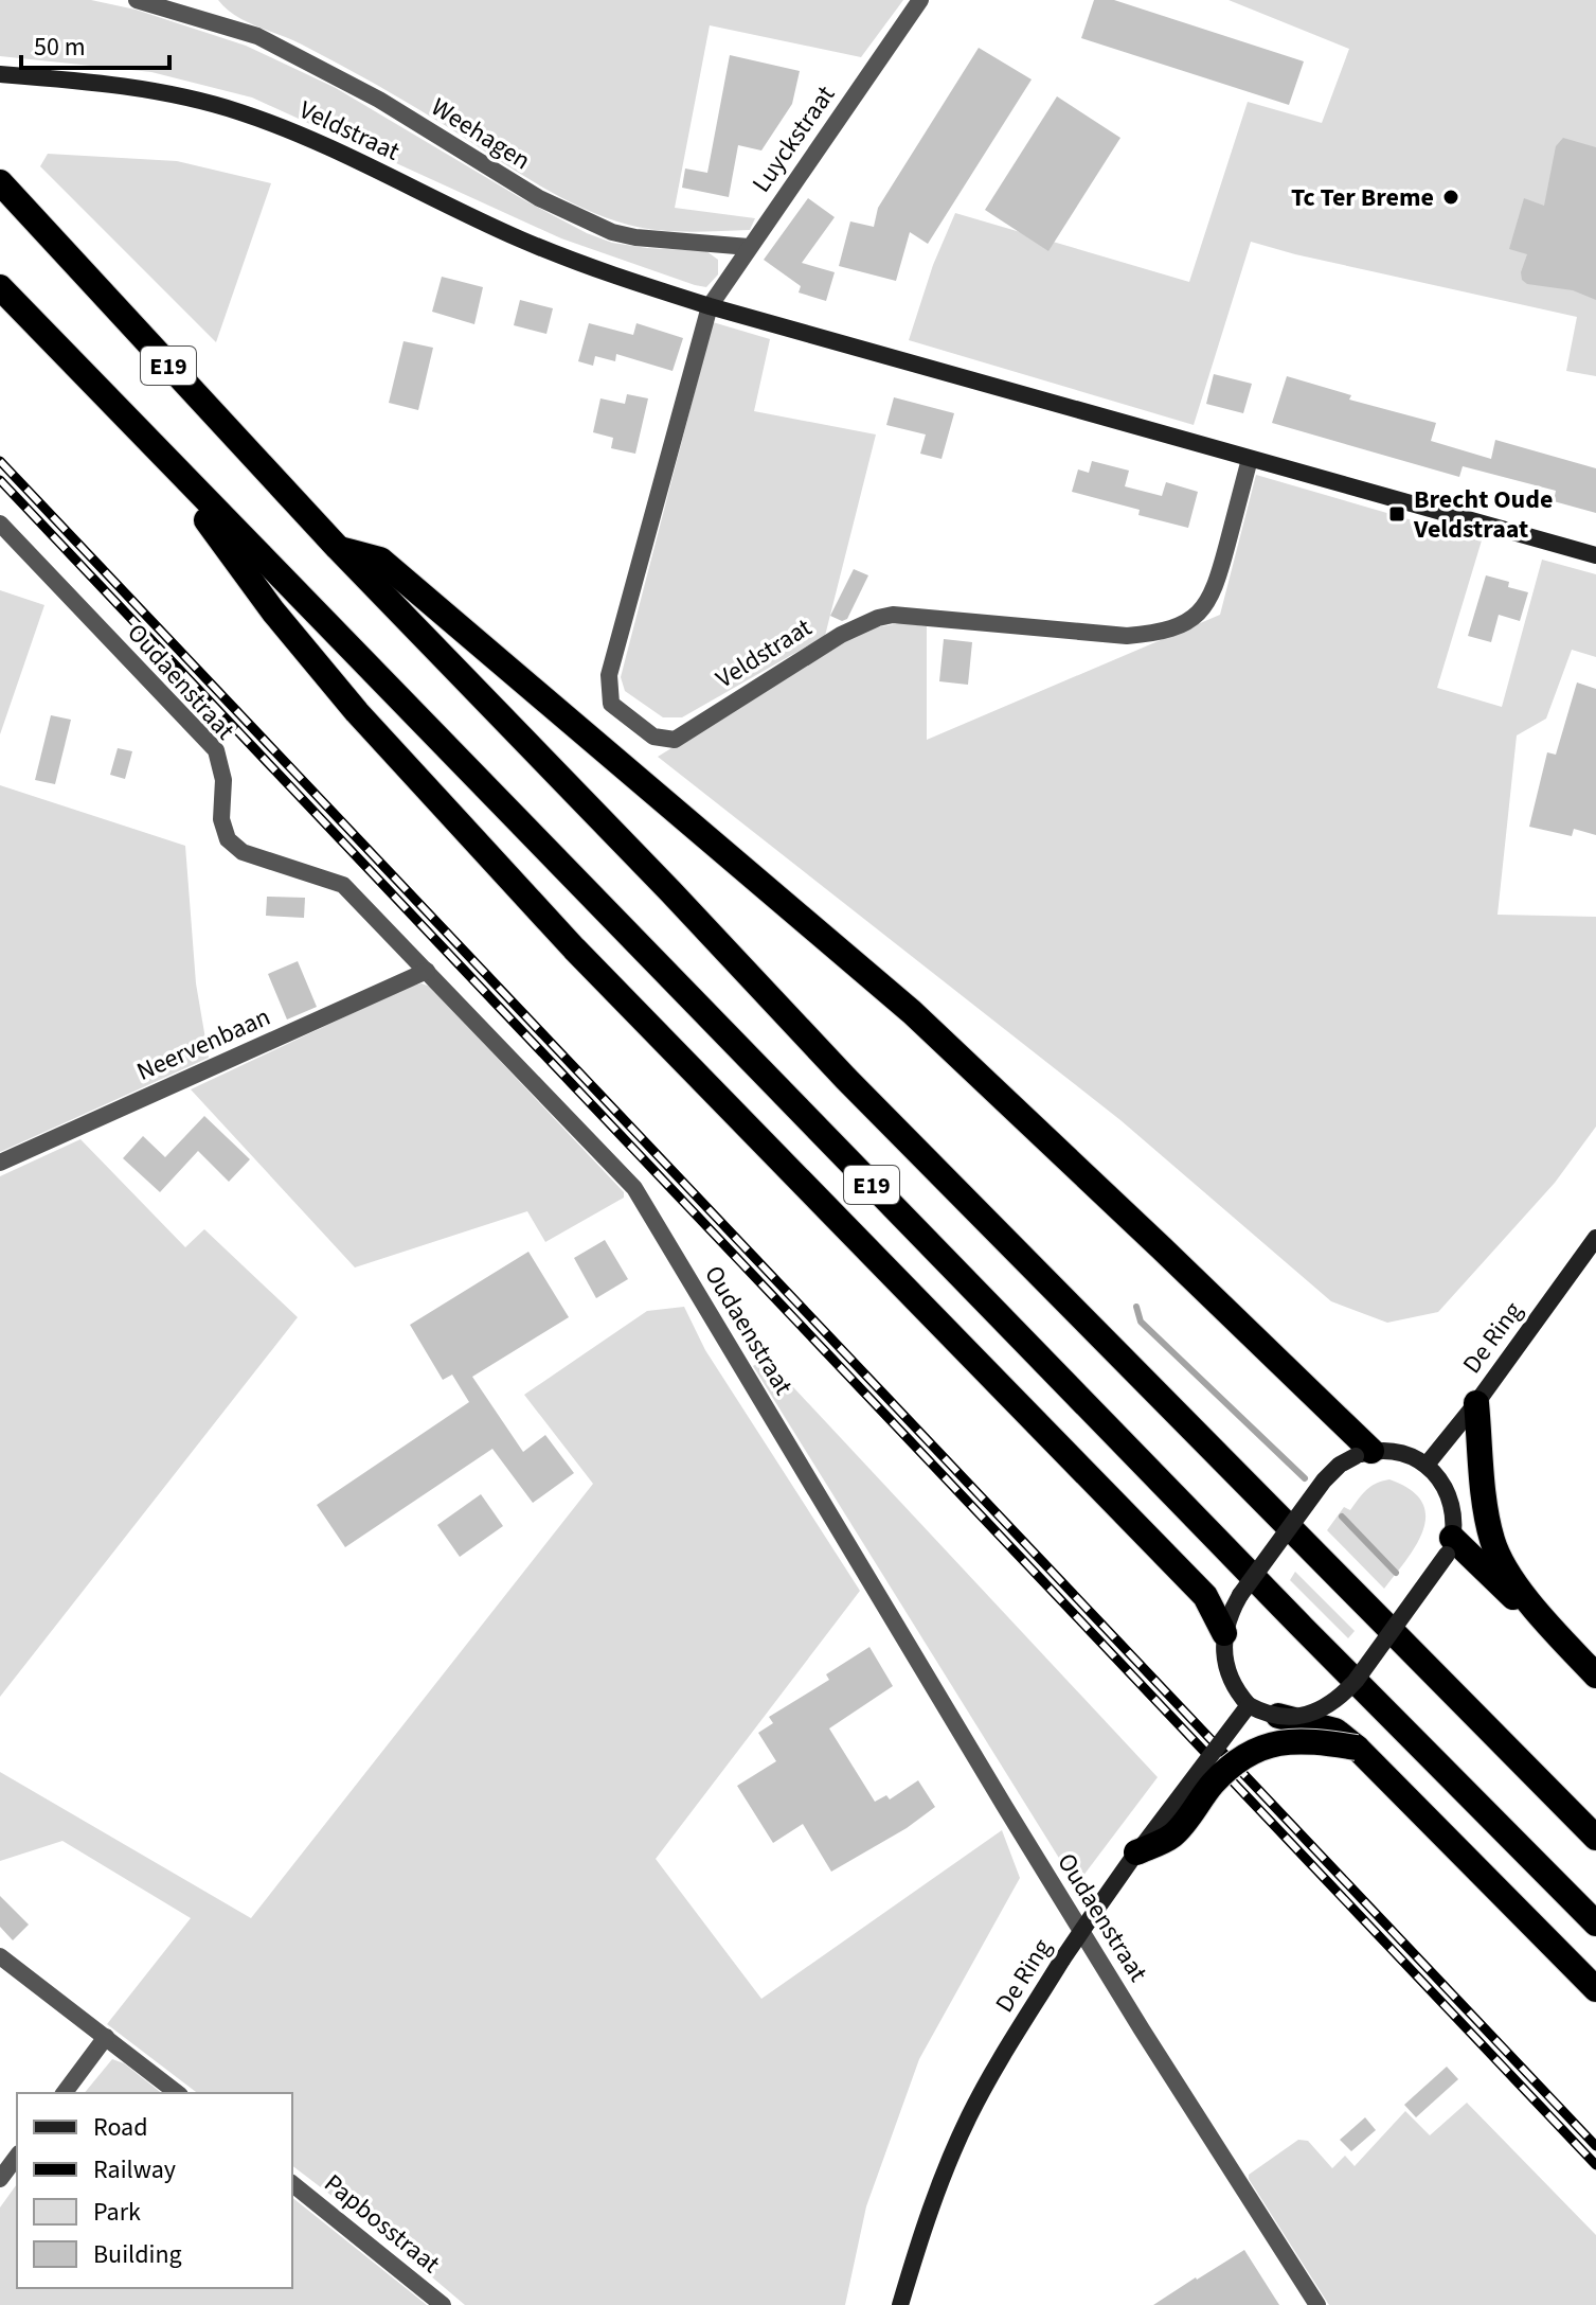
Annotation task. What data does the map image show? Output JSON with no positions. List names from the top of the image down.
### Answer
{
  "streets": {
    "highway": ["E19"],
    "main road": ["Veldstraat", "De Ring"],
    "street": [
      "Weehagen",
      "Luyckstraat",
      "Oudaenstraat",
      "Neervenbaan",
      "Papbosstraat"
    ]
  },
  "crossings": [
    ["Veldstraat", "Luyckstraat"],
    ["Weehagen", "Luyckstraat"],
    ["Oudaenstraat", "Neervenbaan"]
  ],
  "places": {
    "other": ["Tc Ter Breme"],
    "transit": ["Brecht Oude Veldstraat"]
  },
  "legend": [
    "Road",
    "Railway",
    "Park",
    "Building"
  ],
  "scale_bar": "50 m"
}
